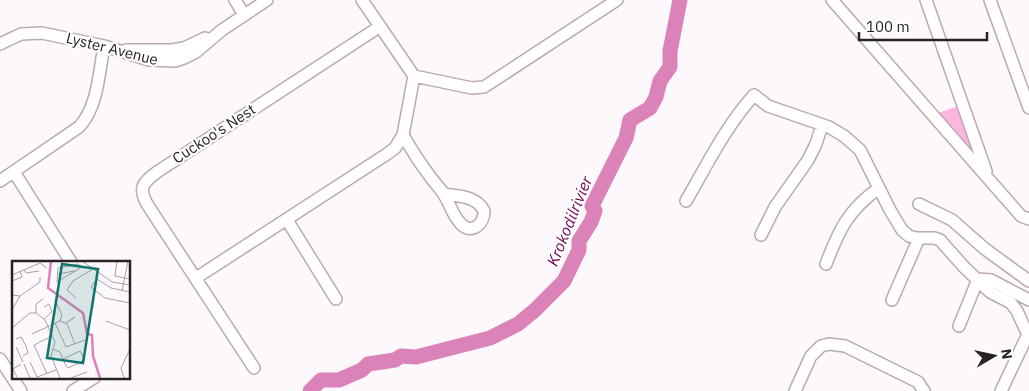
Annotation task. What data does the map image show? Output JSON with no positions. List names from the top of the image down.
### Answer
{
  "streets": {
    "street": ["Lyster Avenue", "Cuckoo's Nest"]
  },
  "water": ["Krokodilrivier"],
  "scale_bar": "100 m",
  "north": "right"
}
